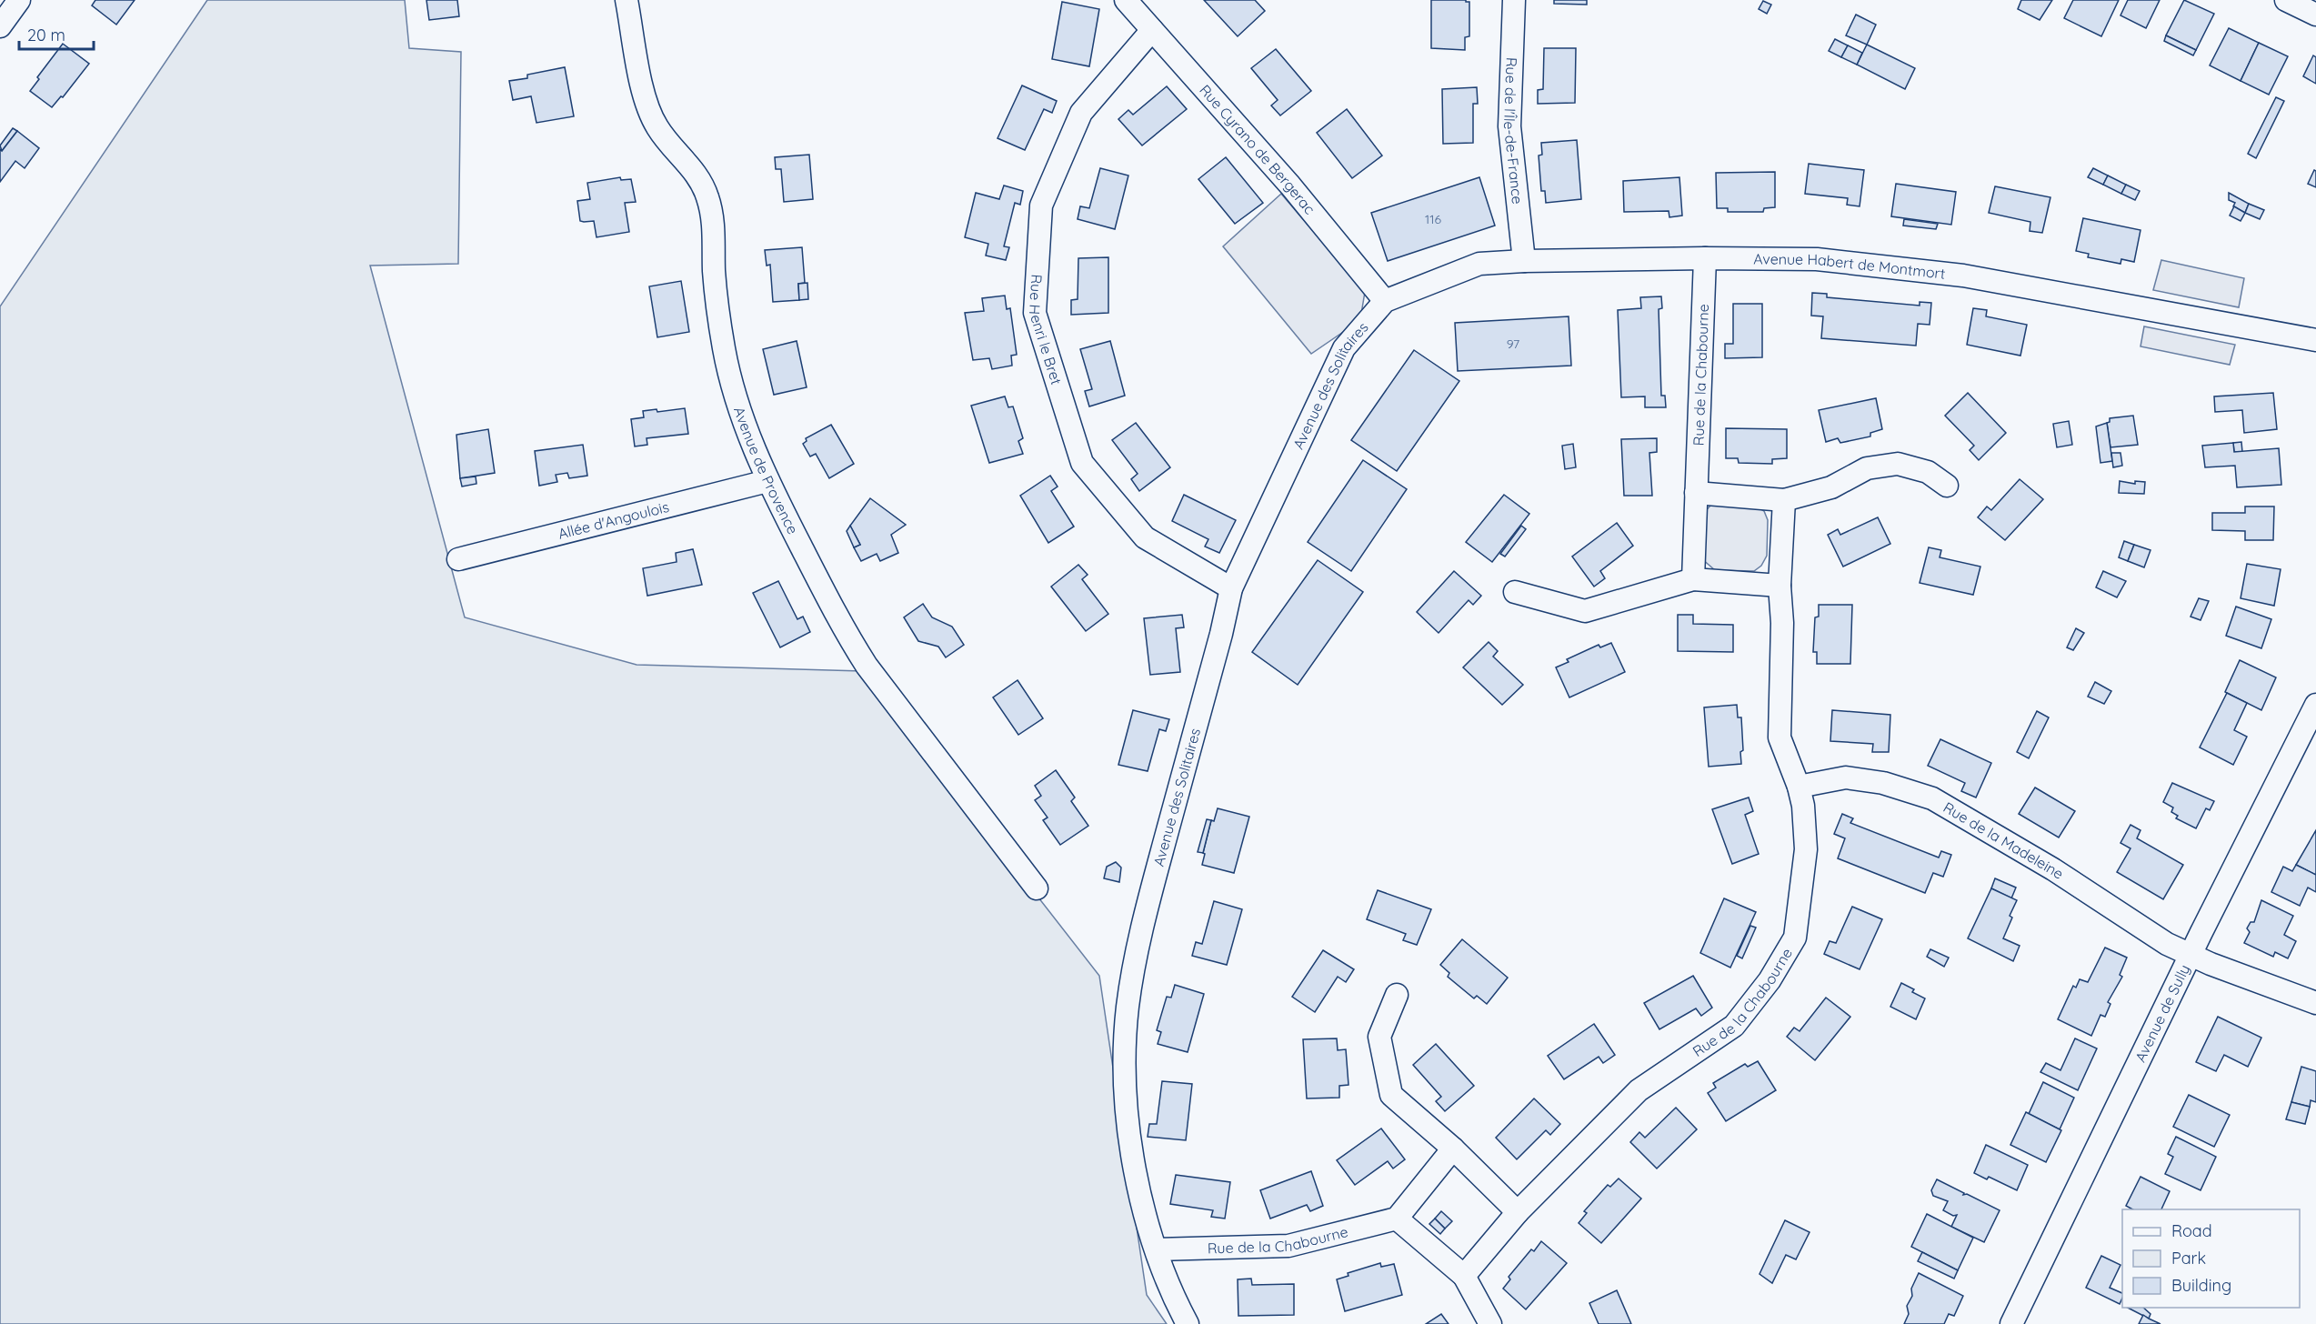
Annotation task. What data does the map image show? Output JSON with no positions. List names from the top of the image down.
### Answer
{
  "streets": {
    "street": [
      "Rue de l'Île-de-France",
      "Rue Cyrano de Bergerac",
      "Avenue Habert de Montmort",
      "Rue Henri le Bret",
      "Rue de la Chabourne",
      "Avenue des Solitaires",
      "Avenue de Provence",
      "Allée d'Angoulois",
      "Rue de la Madeleine",
      "Avenue de Sully"
    ]
  },
  "crossings": [
    ["Rue de l'Île-de-France", "Avenue Habert de Montmort"],
    ["Rue Cyrano de Bergerac", "Avenue Habert de Montmort"],
    ["Rue Cyrano de Bergerac", "Rue Henri le Bret"],
    ["Rue Cyrano de Bergerac", "Avenue des Solitaires"],
    ["Avenue Habert de Montmort", "Rue de la Chabourne"],
    ["Avenue Habert de Montmort", "Avenue des Solitaires"],
    ["Rue Henri le Bret", "Avenue des Solitaires"],
    ["Rue de la Chabourne", "Avenue des Solitaires"],
    ["Rue de la Chabourne", "Rue de la Madeleine"],
    ["Avenue de Provence", "Allée d'Angoulois"],
    ["Rue de la Madeleine", "Avenue de Sully"]
  ],
  "house_numbers": ["116", "97"],
  "legend": ["Road", "Park", "Building"],
  "scale_bar": "20 m"
}
